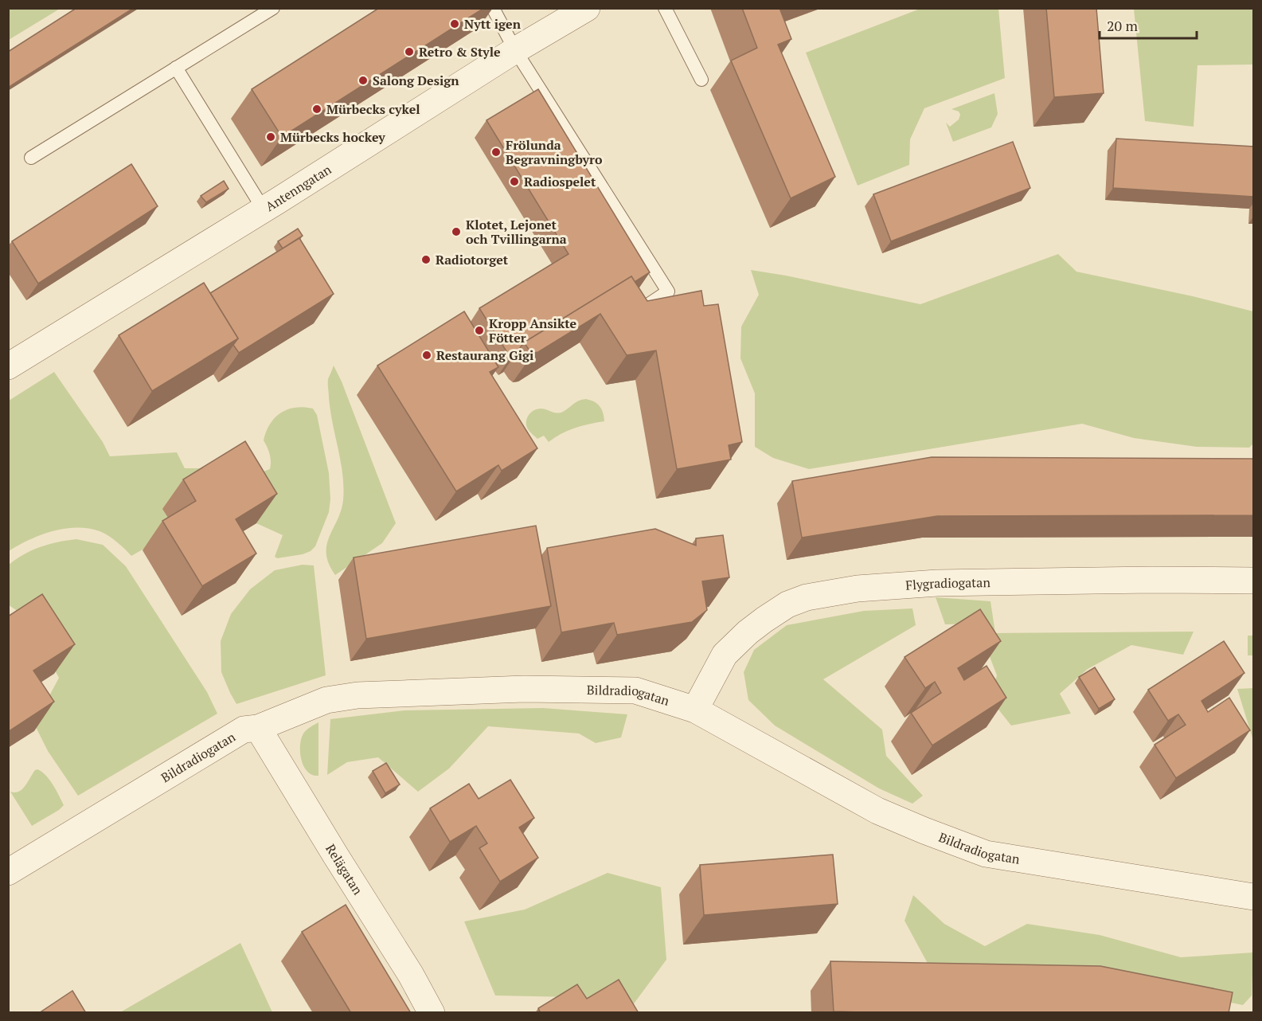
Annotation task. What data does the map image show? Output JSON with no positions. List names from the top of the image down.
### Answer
{
  "streets": {
    "street": [
      "Antenngatan",
      "Flygradiogatan",
      "Bildradiogatan",
      "Relägatan"
    ]
  },
  "crossings": [
    ["Flygradiogatan", "Bildradiogatan"],
    ["Bildradiogatan", "Relägatan"]
  ],
  "places": [
    "Nytt igen",
    "Retro & Style",
    "Salong Design",
    "Mürbecks cykel",
    "Mürbecks hockey",
    "Frölunda Begravningbyro",
    "Radiospelet",
    "Klotet, Lejonet och Tvillingarna",
    "Radiotorget",
    "Kropp Ansikte Fötter",
    "Restaurang Gigi"
  ],
  "scale_bar": "20 m"
}
